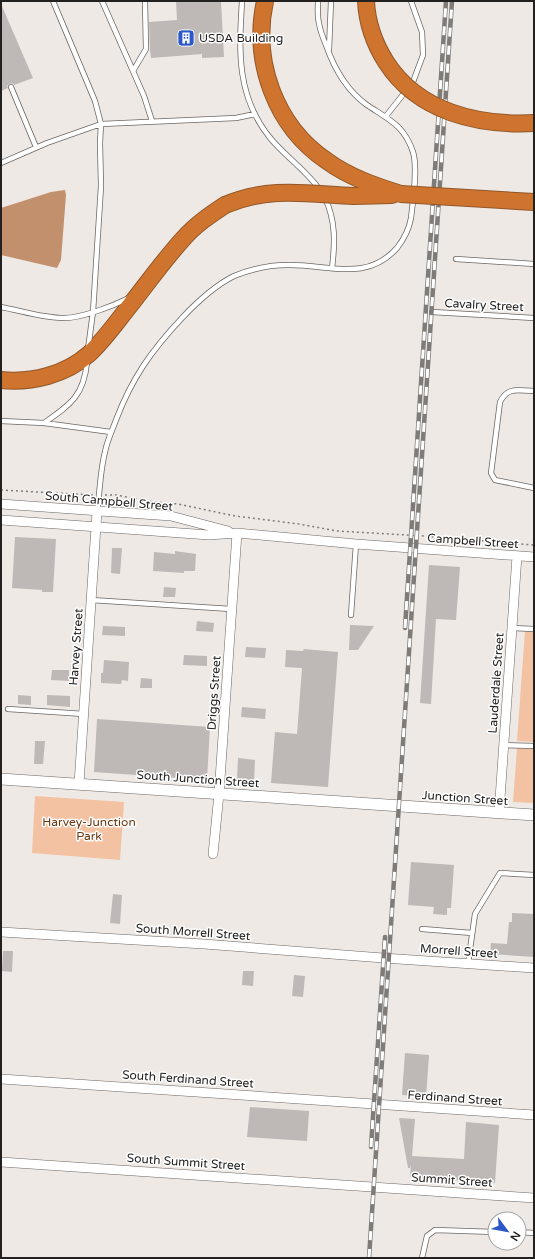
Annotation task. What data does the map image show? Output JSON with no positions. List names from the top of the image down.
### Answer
{
  "streets": {
    "street": [
      "South Campbell Street",
      "Campbell Street",
      "Harvey Street",
      "Lauderdale Street",
      "Driggs Street",
      "South Junction Street",
      "Junction Street",
      "South Morrell Street",
      "Morrell Street",
      "South Ferdinand Street",
      "Ferdinand Street",
      "South Summit Street",
      "Summit Street"
    ],
    "lane": ["Cavalry Street"]
  },
  "crossings": [
    ["South Campbell Street", "Campbell Street"],
    ["South Campbell Street", "Harvey Street"],
    ["South Campbell Street", "Driggs Street"],
    ["Campbell Street", "Lauderdale Street"],
    ["Harvey Street", "South Junction Street"],
    ["Lauderdale Street", "Junction Street"],
    ["Driggs Street", "South Junction Street"],
    ["South Junction Street", "Junction Street"],
    ["South Morrell Street", "Morrell Street"],
    ["South Ferdinand Street", "Ferdinand Street"],
    ["South Summit Street", "Summit Street"]
  ],
  "parks": ["Harvey-Junction Park"],
  "places": {
    "building": ["USDA Building"]
  },
  "north": "bottom right"
}
